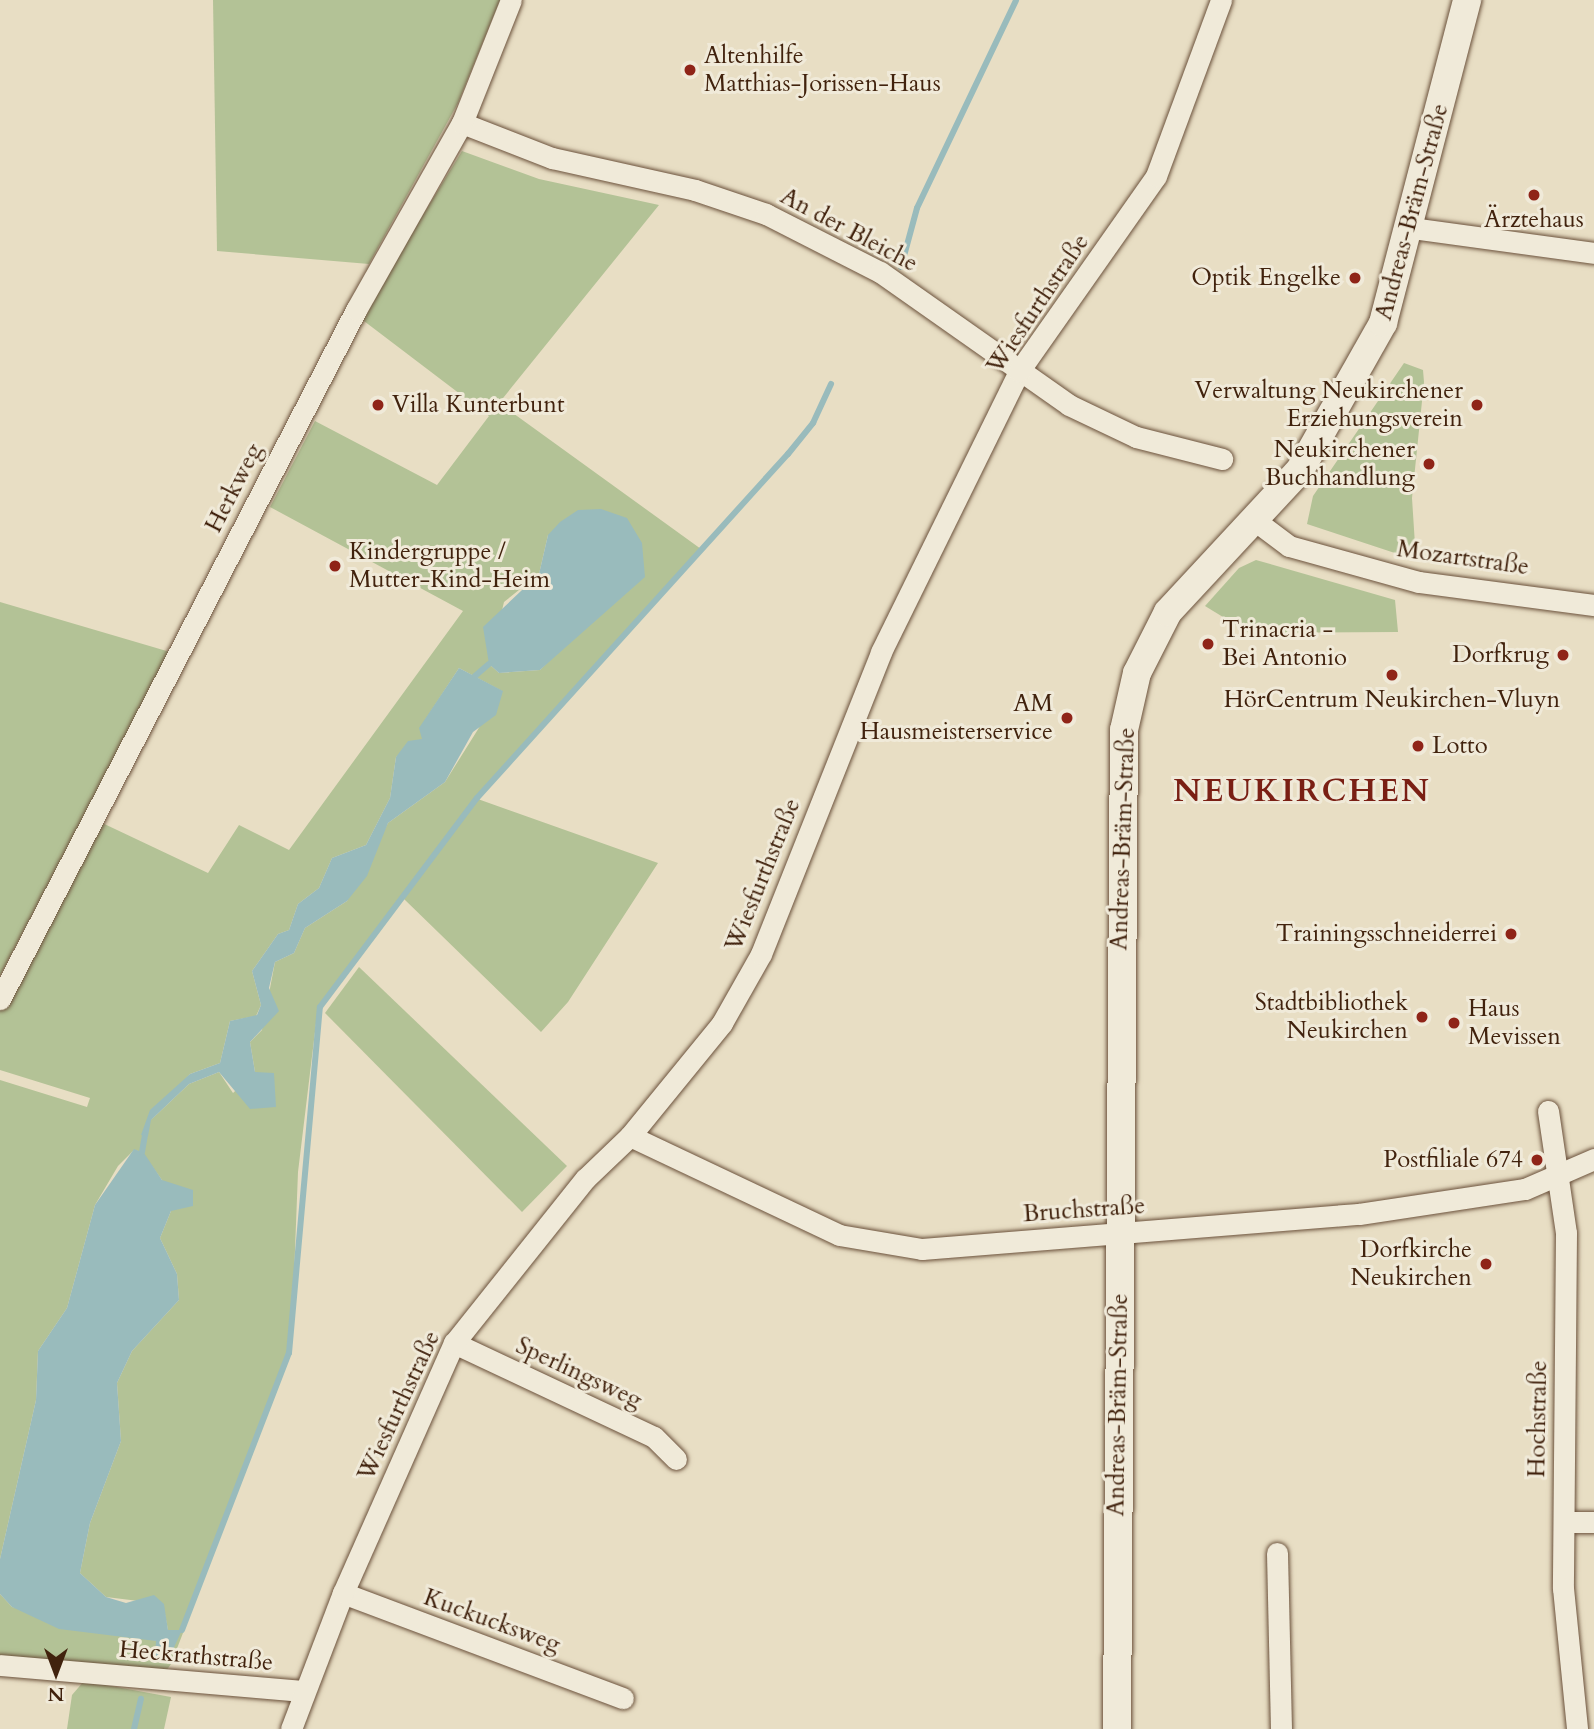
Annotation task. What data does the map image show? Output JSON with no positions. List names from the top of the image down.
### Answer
{
  "streets": {
    "main road": ["Andreas-Bräm-Straße"],
    "street": [
      "An der Bleiche",
      "Wiesfurthstraße",
      "Herkweg",
      "Mozartstraße",
      "Bruchstraße",
      "Sperlingsweg",
      "Hochstraße",
      "Kuckucksweg",
      "Heckrathstraße"
    ]
  },
  "crossings": [
    ["Andreas-Bräm-Straße", "Mozartstraße"],
    ["Andreas-Bräm-Straße", "Bruchstraße"],
    ["An der Bleiche", "Wiesfurthstraße"],
    ["An der Bleiche", "Herkweg"],
    ["Wiesfurthstraße", "Bruchstraße"],
    ["Wiesfurthstraße", "Sperlingsweg"],
    ["Wiesfurthstraße", "Kuckucksweg"],
    ["Wiesfurthstraße", "Heckrathstraße"],
    ["Bruchstraße", "Hochstraße"]
  ],
  "districts": ["NEUKIRCHEN"],
  "places": [
    "Altenhilfe Matthias-Jorissen-Haus",
    "Ärztehaus",
    "Optik Engelke",
    "Villa Kunterbunt",
    "Verwaltung Neukirchener Erziehungsverein",
    "Neukirchener Buchhandlung",
    "Kindergruppe / Mutter-Kind-Heim",
    "Trinacria - Bei Antonio",
    "Dorfkrug",
    "HörCentrum Neukirchen-Vluyn",
    "AM Hausmeisterservice",
    "Lotto",
    "Trainingsschneiderrei",
    "Stadtbibliothek Neukirchen",
    "Haus Mevissen",
    "Postfiliale 674",
    "Dorfkirche Neukirchen"
  ],
  "north": "bottom"
}
